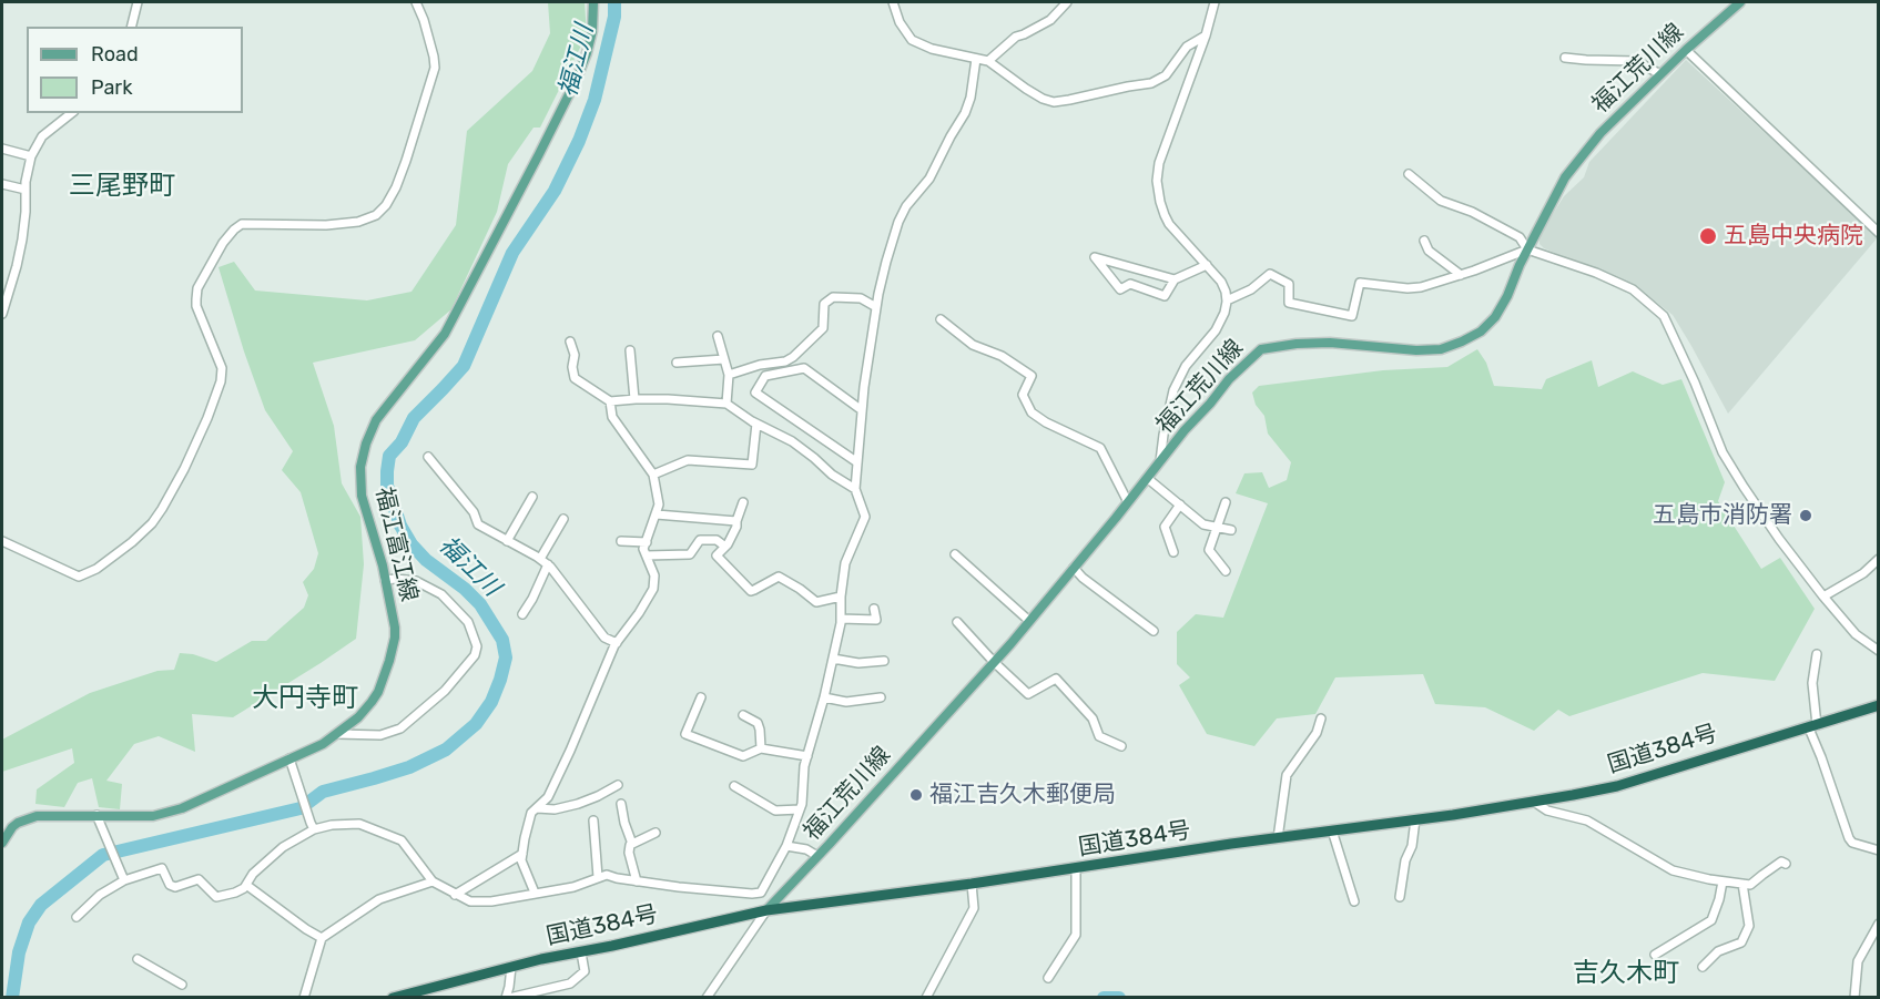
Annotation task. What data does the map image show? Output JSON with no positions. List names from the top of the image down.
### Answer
{
  "streets": {
    "highway": ["国道384号"],
    "main road": ["福江荒川線", "福江富江線"]
  },
  "crossings": [
    ["福江荒川線", "国道384号"]
  ],
  "districts": ["三尾野町", "大円寺町", "吉久木町"],
  "water": ["福江川"],
  "places": ["五島中央病院", "五島市消防署", "福江吉久木郵便局"],
  "legend": ["Road", "Park"]
}
